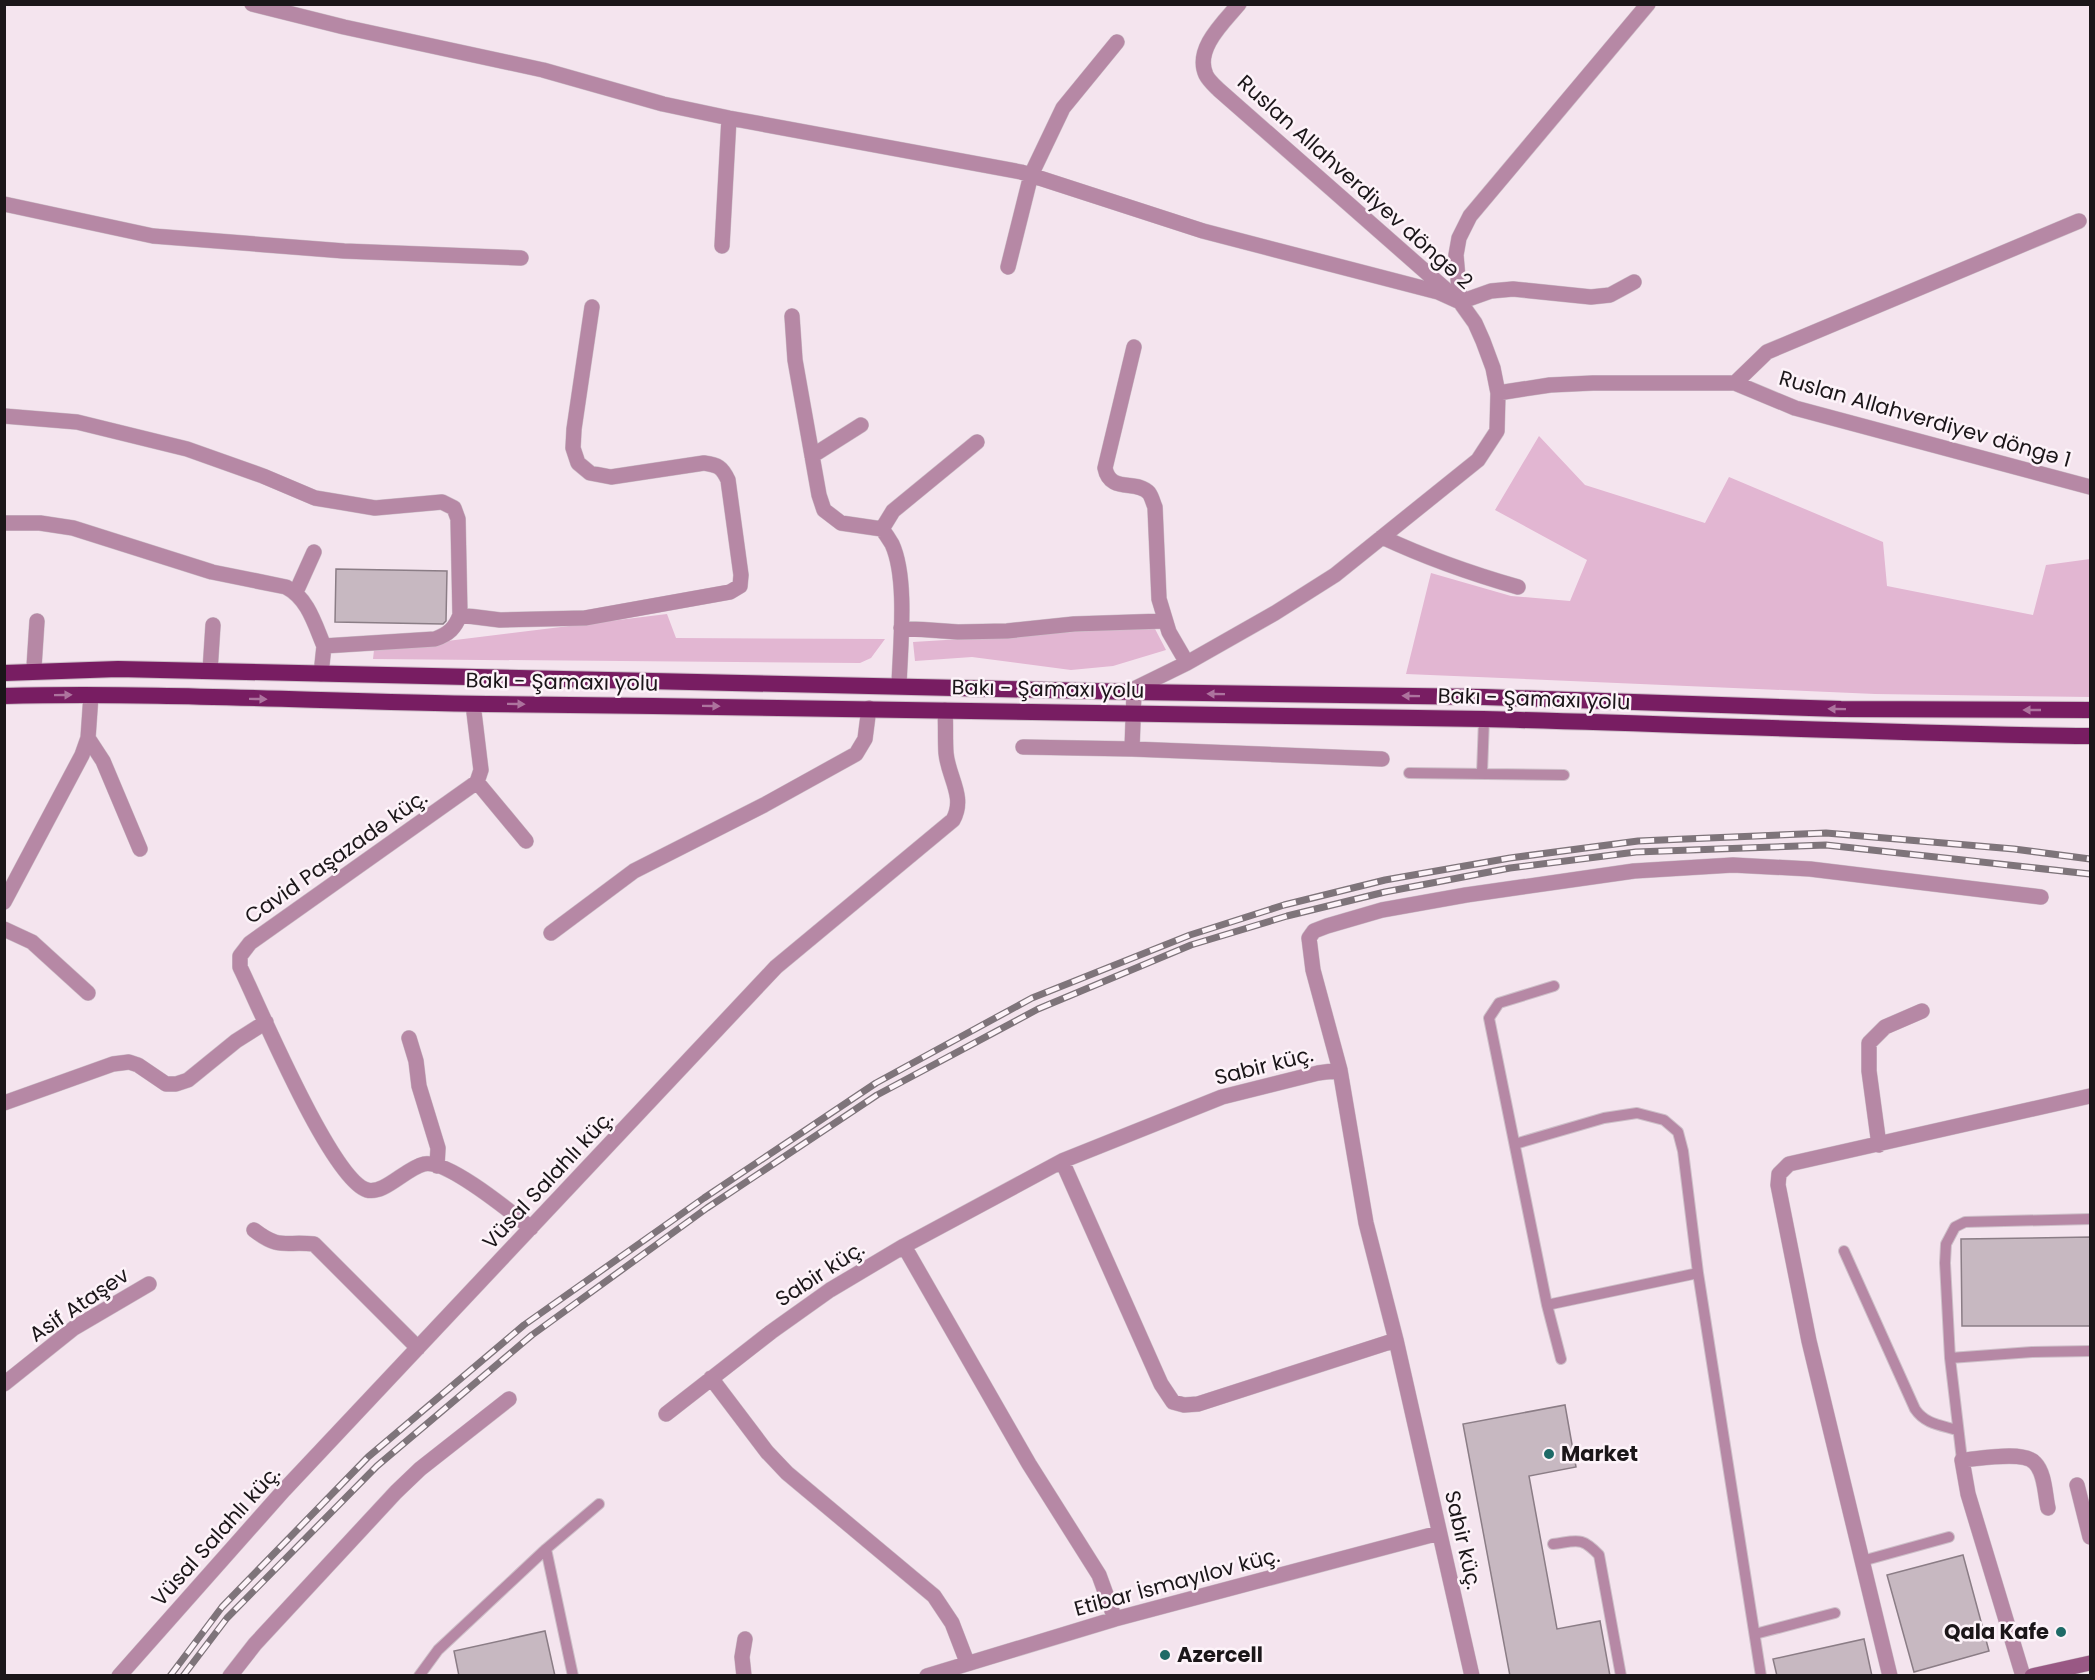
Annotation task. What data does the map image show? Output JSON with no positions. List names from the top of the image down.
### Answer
{
  "streets": {
    "highway": ["Bakı - Şamaxı yolu"],
    "street": [
      "Ruslan Allahverdiyev döngə 2",
      "Ruslan Allahverdiyev döngə 1",
      "Cavid Paşazadə küç.",
      "Sabir küç.",
      "Vüsal Salahlı küç.",
      "Asif Ataşev",
      "Etibar İsmayılov küç."
    ]
  },
  "crossings": [
    ["Ruslan Allahverdiyev döngə 2", "Ruslan Allahverdiyev döngə 1"],
    ["Ruslan Allahverdiyev döngə 2", "Bakı - Şamaxı yolu"],
    ["Bakı - Şamaxı yolu", "Vüsal Salahlı küç."],
    ["Sabir küç.", "Etibar İsmayılov küç."]
  ],
  "places": ["Market", "Qala Kafe", "Azercell"]
}
